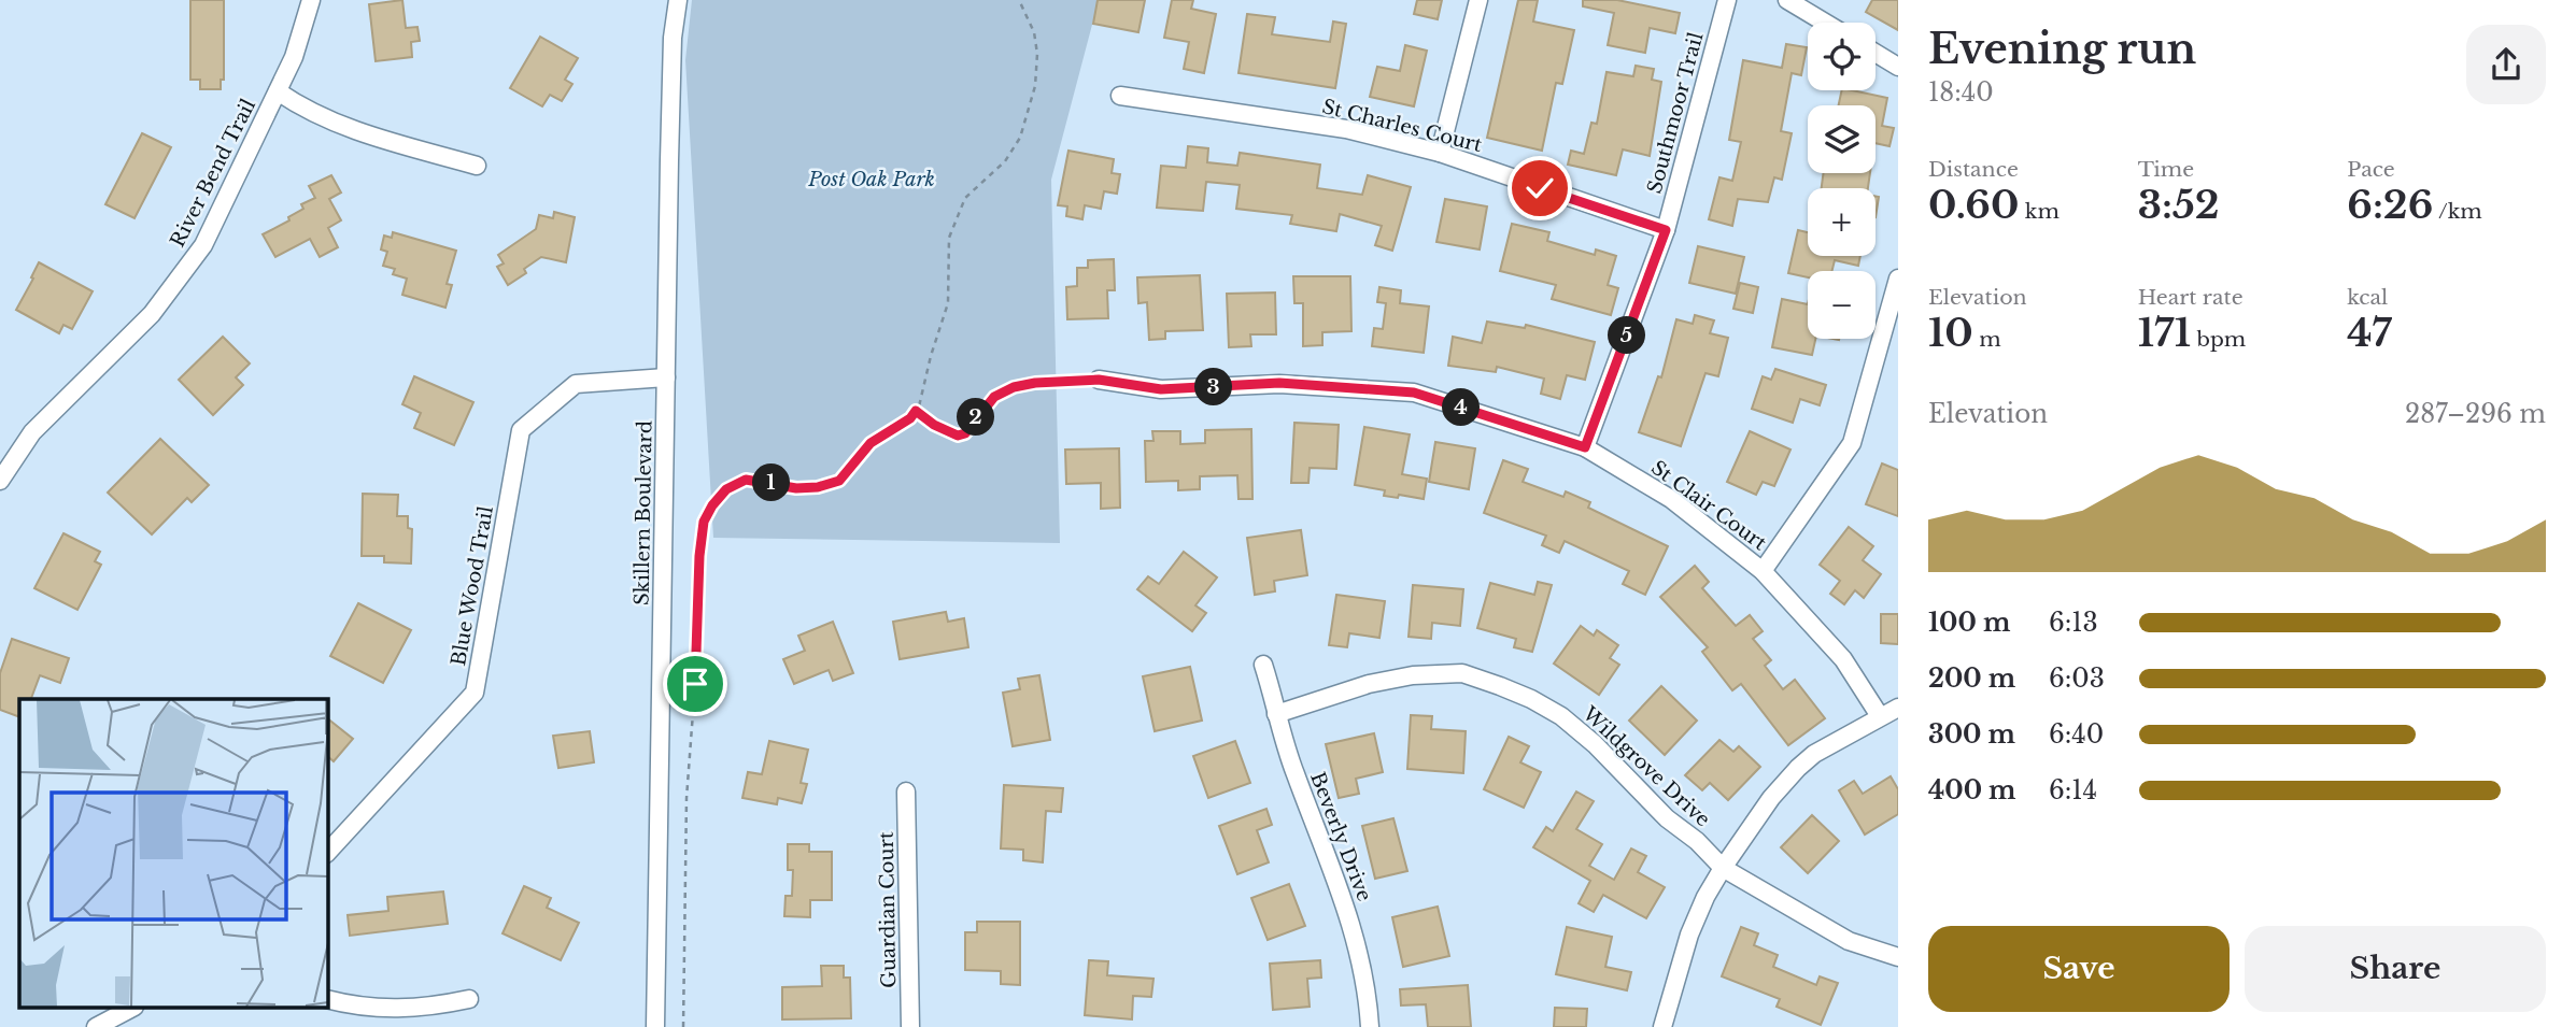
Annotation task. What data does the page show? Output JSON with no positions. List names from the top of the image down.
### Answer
{
  "streets": {
    "street": [
      "Southmoor Trail",
      "St Charles Court",
      "River Bend Trail",
      "St Clair Court",
      "Skillern Boulevard",
      "Blue Wood Trail",
      "Wildgrove Drive",
      "Beverly Drive",
      "Guardian Court"
    ]
  },
  "crossings": [
    ["Southmoor Trail", "St Charles Court"],
    ["Southmoor Trail", "St Clair Court"],
    ["Skillern Boulevard", "Blue Wood Trail"],
    ["Wildgrove Drive", "Beverly Drive"]
  ],
  "parks": ["Post Oak Park"],
  "page": {
    "heading": ["Evening run", "18:40"],
    "map_buttons": ["+", "−"],
    "stats": [
      ["Distance", "0.60 km"],
      ["Time", "3:52"],
      ["Pace", "6:26 /km"],
      ["Elevation", "10 m"],
      ["Heart rate", "171 bpm"],
      ["kcal", "47"]
    ],
    "pins": [
      "5",
      "3",
      "4",
      "2",
      "1"
    ],
    "chart": ["Elevation", "287–296 m"],
    "list": [
      {
        "name": "100 m",
        "note": "6:13"
      },
      {
        "name": "200 m",
        "note": "6:03"
      },
      {
        "name": "300 m",
        "note": "6:40"
      },
      {
        "name": "400 m",
        "note": "6:14"
      }
    ],
    "buttons": ["Save", "Share"]
  }
}
